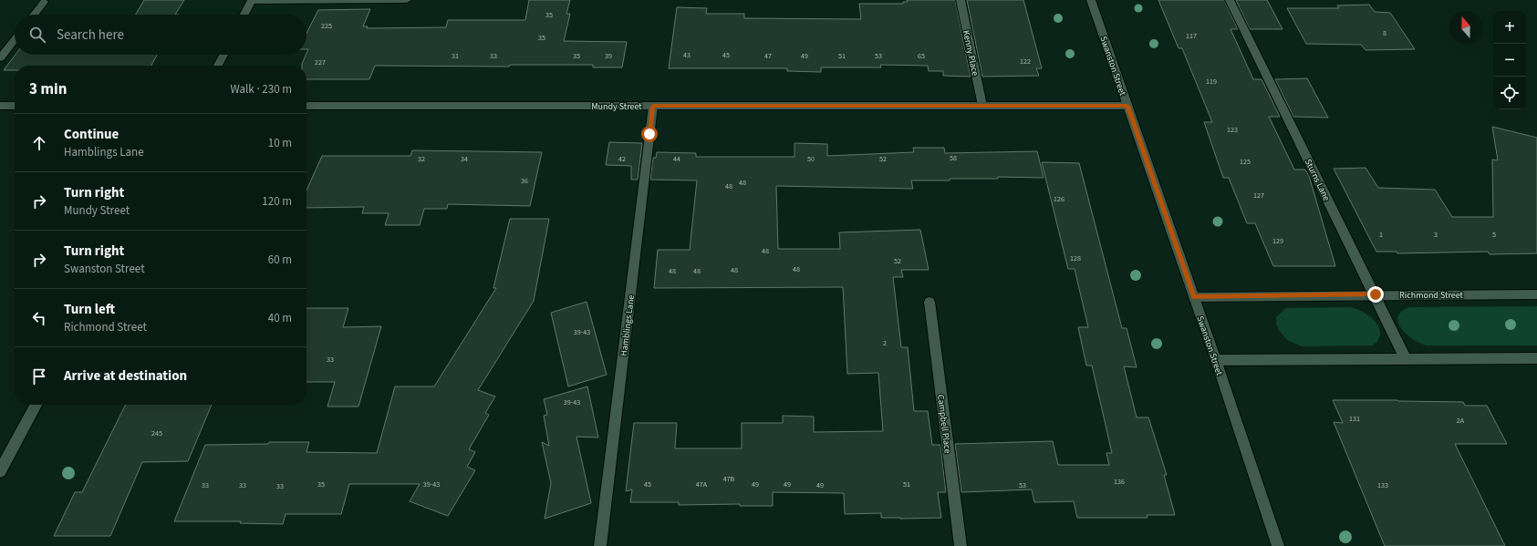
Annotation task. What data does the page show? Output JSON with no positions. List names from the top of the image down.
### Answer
{
  "streets": {
    "street": [
      "Kenny Place",
      "Swanston Street",
      "Mundy Street",
      "Sturns Lane",
      "Richmond Street",
      "Hamblings Lane",
      "Campbell Place"
    ]
  },
  "crossings": [
    ["Kenny Place", "Mundy Street"],
    ["Swanston Street", "Mundy Street"],
    ["Swanston Street", "Richmond Street"],
    ["Mundy Street", "Hamblings Lane"],
    ["Sturns Lane", "Richmond Street"]
  ],
  "house_numbers": [
    "35",
    "225",
    "8",
    "117",
    "35",
    "43",
    "45",
    "31",
    "33",
    "35",
    "39",
    "47",
    "49",
    "51",
    "53",
    "65",
    "122",
    "227",
    "119",
    "123",
    "58",
    "32",
    "34",
    "42",
    "44",
    "50",
    "52",
    "125",
    "36",
    "48",
    "48",
    "127",
    "126",
    "1",
    "3",
    "5",
    "129",
    "48",
    "128",
    "52",
    "48",
    "48",
    "48",
    "48",
    "39-43",
    "2",
    "33",
    "39-43",
    "131",
    "2A",
    "245",
    "47B",
    "136",
    "35",
    "39-43",
    "45",
    "47A",
    "49",
    "49",
    "51",
    "33",
    "33",
    "49",
    "53",
    "133",
    "33"
  ],
  "north": "top",
  "page": {
    "map_buttons": ["+", "−"],
    "search": "Search here",
    "heading": ["3 min", "Walk · 230 m"],
    "list": [
      ["Continue", "Hamblings Lane", "10 m"],
      ["Turn right", "Mundy Street", "120 m"],
      ["Turn right", "Swanston Street", "60 m"],
      ["Turn left", "Richmond Street", "40 m"],
      "Arrive at destination"
    ]
  }
}
